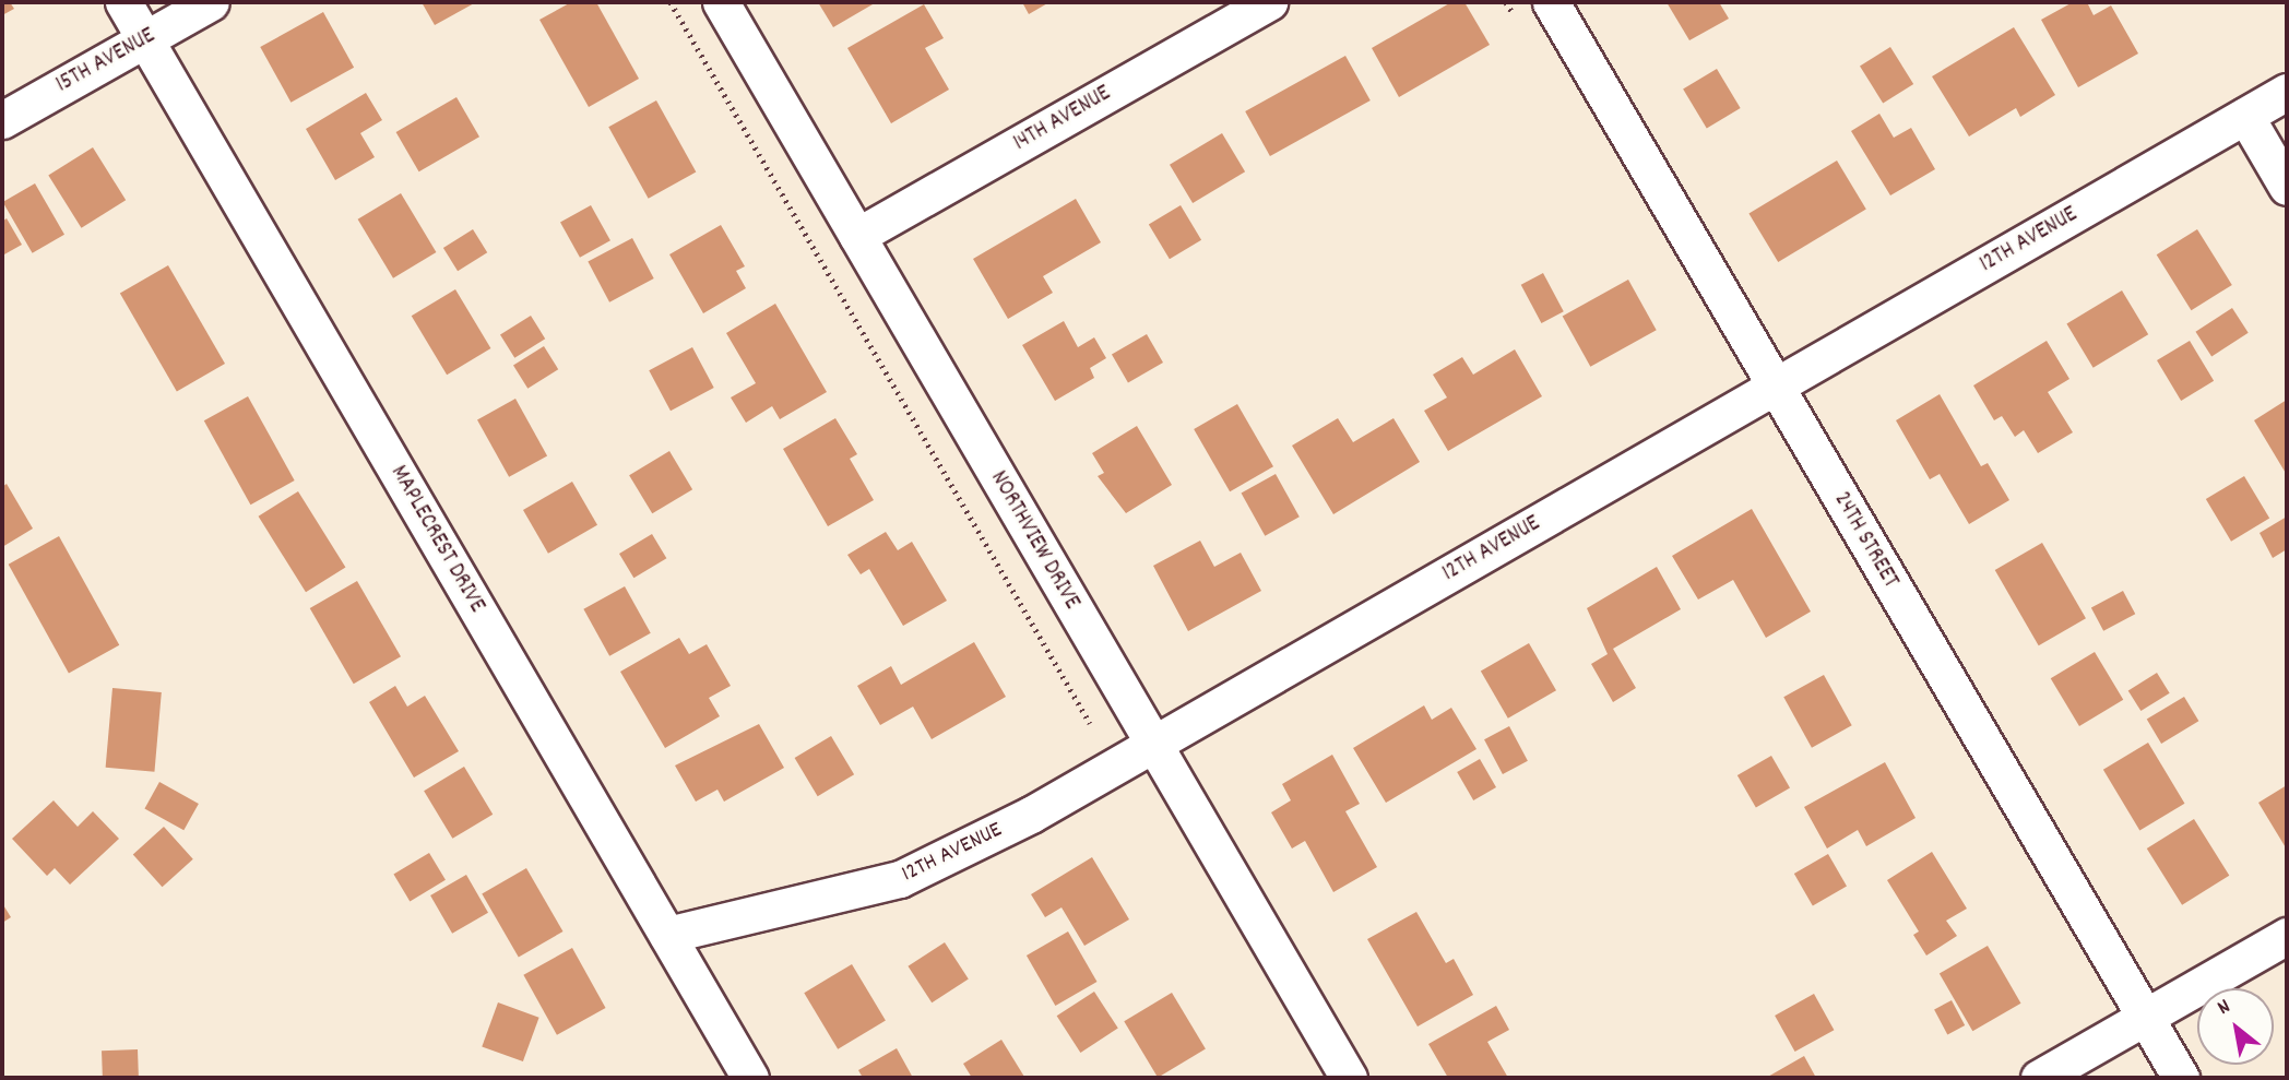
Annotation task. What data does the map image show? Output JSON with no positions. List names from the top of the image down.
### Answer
{
  "streets": {
    "street": [
      "15TH AVENUE",
      "14TH AVENUE",
      "12TH AVENUE",
      "MAPLECREST DRIVE",
      "NORTHVIEW DRIVE",
      "24TH STREET"
    ]
  },
  "crossings": [
    ["15TH AVENUE", "MAPLECREST DRIVE"],
    ["14TH AVENUE", "NORTHVIEW DRIVE"],
    ["12TH AVENUE", "MAPLECREST DRIVE"],
    ["12TH AVENUE", "NORTHVIEW DRIVE"],
    ["12TH AVENUE", "24TH STREET"]
  ],
  "north": "top left"
}
